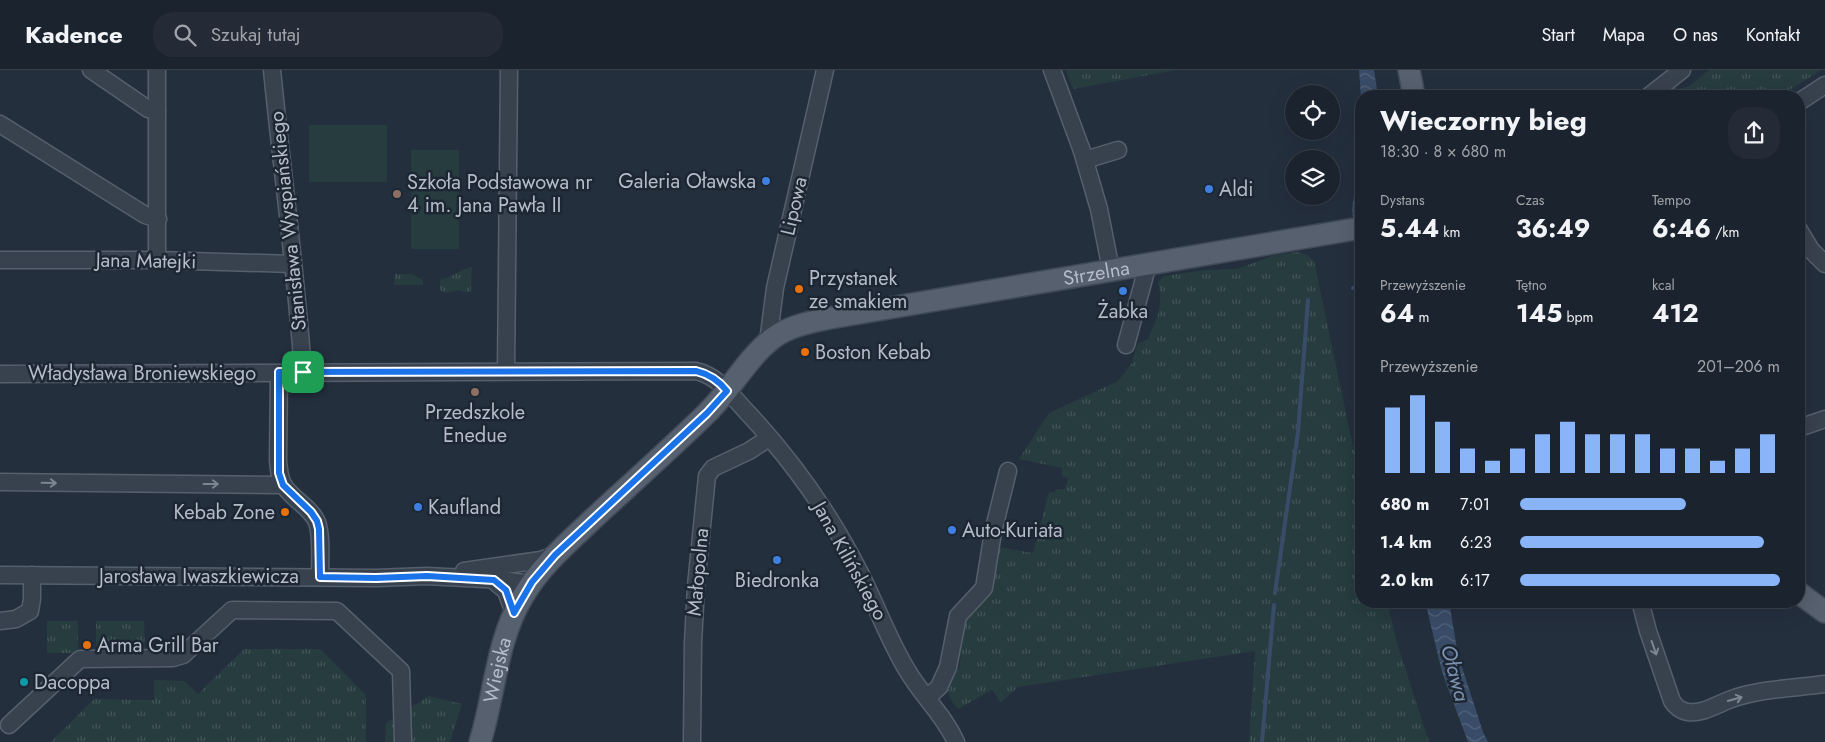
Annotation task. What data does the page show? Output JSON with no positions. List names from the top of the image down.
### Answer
{
  "streets": {
    "main road": ["Strzelna", "Wiejska"],
    "street": [
      "Lipowa",
      "Stanisława Wyspiańskiego",
      "Jana Matejki",
      "Władysława Broniewskiego",
      "Jana Kilińskiego",
      "Małopolna",
      "Jarosława Iwaszkiewicza"
    ]
  },
  "crossings": [
    ["Lipowa", "Strzelna"],
    ["Lipowa", "Wiejska"],
    ["Stanisława Wyspiańskiego", "Jana Matejki"],
    ["Stanisława Wyspiańskiego", "Władysława Broniewskiego"],
    ["Strzelna", "Wiejska"],
    ["Władysława Broniewskiego", "Jana Kilińskiego"],
    ["Władysława Broniewskiego", "Wiejska"],
    ["Jana Kilińskiego", "Małopolna"],
    ["Jana Kilińskiego", "Wiejska"],
    ["Jarosława Iwaszkiewicza", "Wiejska"]
  ],
  "water": ["Oława"],
  "places": [
    "Galeria Oławska",
    "Aldi",
    "Szkoła Podstawowa nr 4 im. Jana Pawła II",
    "Przystanek ze smakiem",
    "Żabka",
    "Boston Kebab",
    "Przedszkole Enedue",
    "Kaufland",
    "Kebab Zone",
    "Auto-Kuriata",
    "Biedronka",
    "Arma Grill Bar",
    "Dacoppa"
  ],
  "page": {
    "header": "Kadence",
    "search": "Szukaj tutaj",
    "nav": [
      "Start",
      "Mapa",
      "O nas",
      "Kontakt"
    ],
    "heading": ["Wieczorny bieg", "18:30 · 8 × 680 m"],
    "stats": [
      ["Dystans", "5.44 km"],
      ["Czas", "36:49"],
      ["Tempo", "6:46 /km"],
      ["Przewyższenie", "64 m"],
      ["Tętno", "145 bpm"],
      ["kcal", "412"]
    ],
    "chart": ["Przewyższenie", "201–206 m"],
    "list": [
      {
        "name": "680 m",
        "note": "7:01"
      },
      {
        "name": "1.4 km",
        "note": "6:23"
      },
      {
        "name": "2.0 km",
        "note": "6:17"
      }
    ]
  }
}
